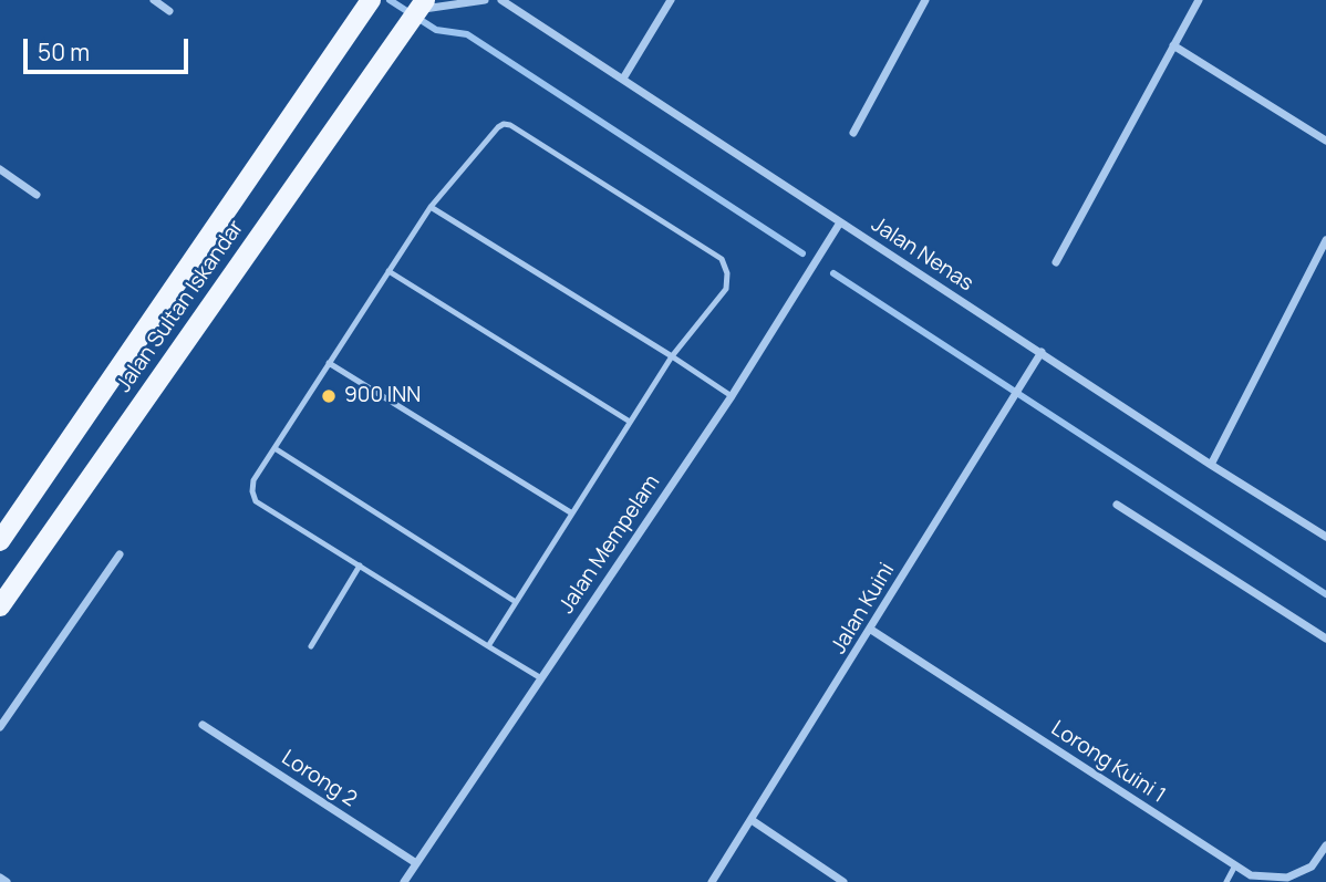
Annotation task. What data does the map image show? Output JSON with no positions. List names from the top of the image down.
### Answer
{
  "streets": {
    "main road": ["Jalan Sultan Iskandar"],
    "street": [
      "Jalan Nenas",
      "Jalan Mempelam",
      "Jalan Kuini",
      "Lorong Kuini 1",
      "Lorong 2"
    ]
  },
  "crossings": [
    ["Jalan Nenas", "Jalan Mempelam"],
    ["Jalan Nenas", "Jalan Kuini"],
    ["Jalan Mempelam", "Lorong 2"],
    ["Jalan Kuini", "Lorong Kuini 1"]
  ],
  "places": ["900 INN"],
  "scale_bar": "50 m"
}
